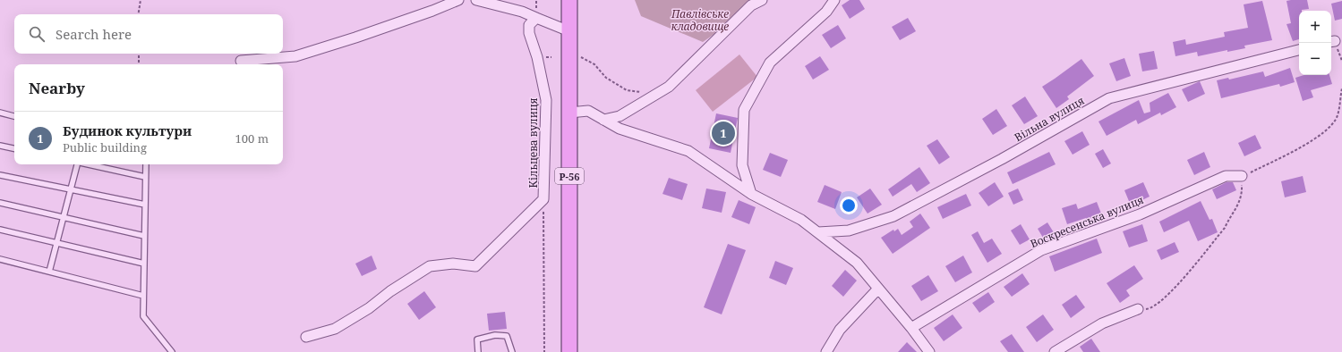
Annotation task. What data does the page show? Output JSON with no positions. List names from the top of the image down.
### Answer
{
  "streets": {
    "main road": ["Р-56"],
    "street": ["Вільна вулиця", "Кільцева вулиця", "Воскресенська вулиця"]
  },
  "parks": ["Павлівське кладовище"],
  "page": {
    "map_buttons": ["+", "−"],
    "search": "Search here",
    "heading": "Nearby",
    "list": [
      {
        "mark": "1",
        "name": "Будинок культури",
        "note": "Public building",
        "value": "100 m"
      }
    ],
    "pins": "1"
  }
}
